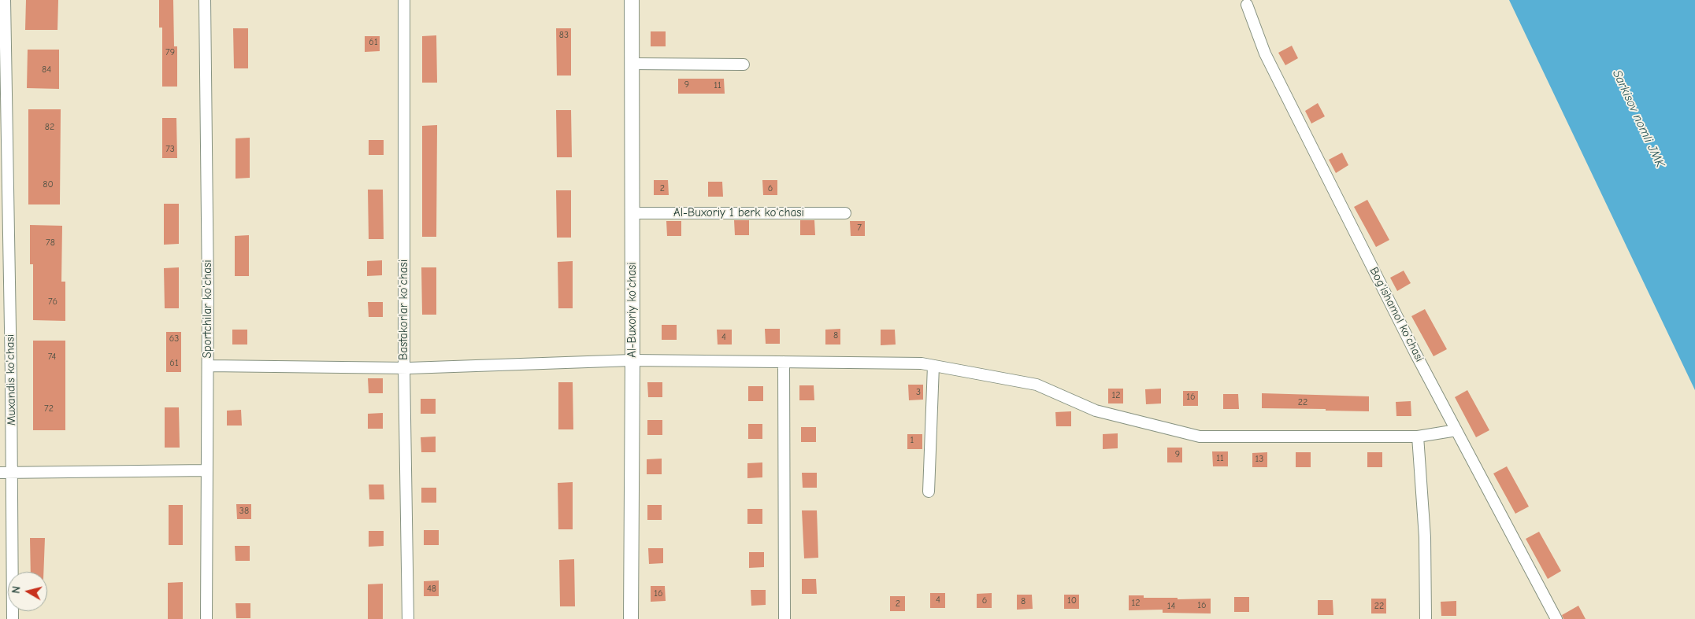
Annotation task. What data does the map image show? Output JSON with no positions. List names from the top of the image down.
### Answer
{
  "streets": {
    "street": [
      "Al-Buxoriy 1 berk ko'chasi",
      "Sportchilar ko'chasi",
      "Bastakorlar ko'chasi",
      "Al-Buxoriy ko'chasi",
      "Bog'ishamol ko'chasi",
      "Muxandis ko'chasi"
    ]
  },
  "crossings": [
    ["Al-Buxoriy 1 berk ko'chasi", "Al-Buxoriy ko'chasi"]
  ],
  "water": ["Sarkisov nomli JMK"],
  "house_numbers": [
    "83",
    "61",
    "79",
    "84",
    "9",
    "11",
    "82",
    "73",
    "80",
    "2",
    "6",
    "7",
    "78",
    "76",
    "8",
    "4",
    "63",
    "74",
    "61",
    "3",
    "12",
    "16",
    "22",
    "72",
    "1",
    "9",
    "11",
    "13",
    "38",
    "48",
    "16",
    "4",
    "6",
    "10",
    "8",
    "12",
    "2",
    "16",
    "14",
    "22"
  ],
  "north": "left"
}
